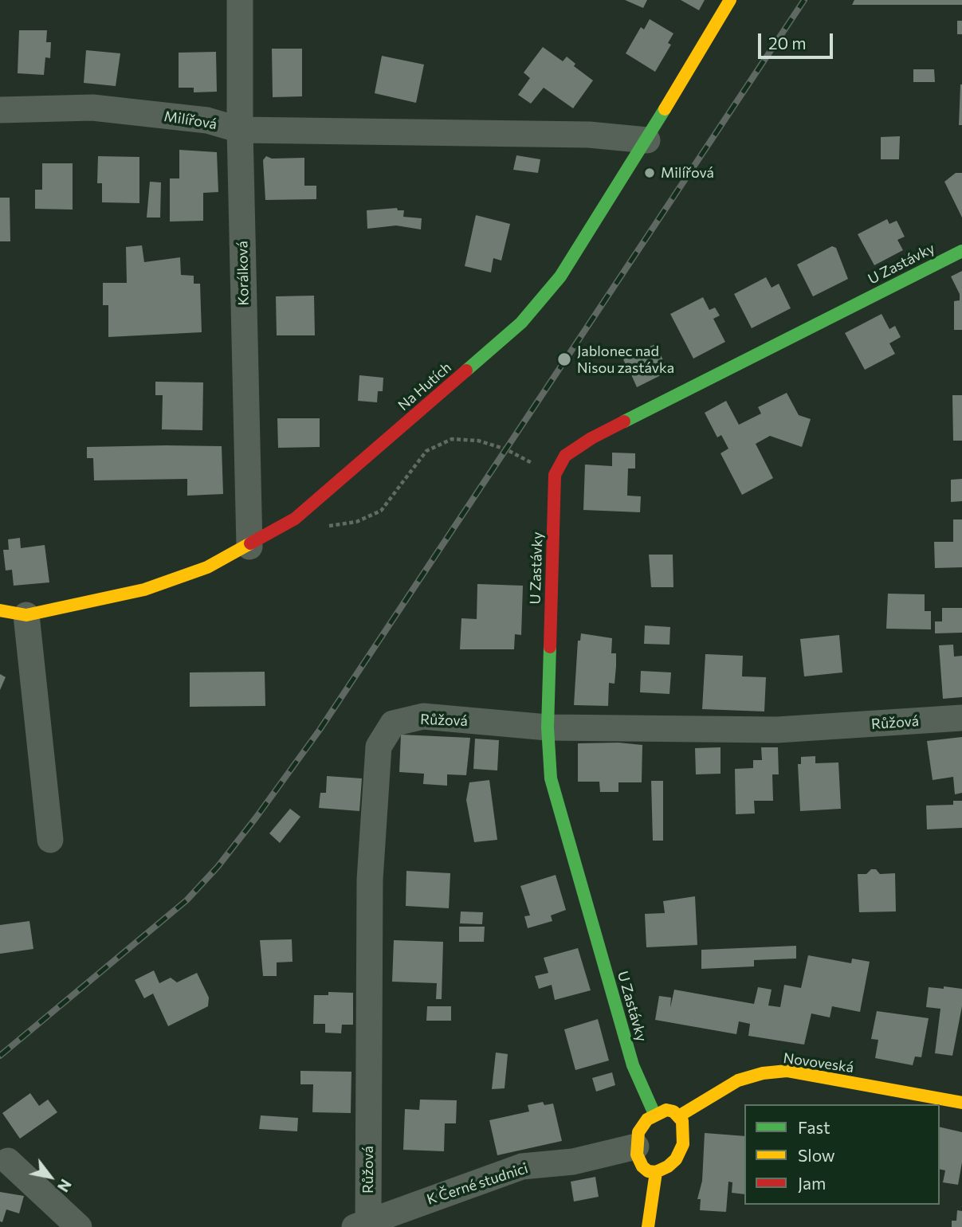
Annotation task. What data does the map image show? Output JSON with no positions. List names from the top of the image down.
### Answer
{
  "streets": {
    "street": [
      "Milířová",
      "U Zastávky",
      "Korálková",
      "Na Hutích",
      "Růžová",
      "Novoveská",
      "K Černé studnici"
    ]
  },
  "crossings": [
    ["Milířová", "Korálková"],
    ["Milířová", "Na Hutích"],
    ["U Zastávky", "Růžová"],
    ["U Zastávky", "Novoveská"],
    ["U Zastávky", "K Černé studnici"],
    ["Korálková", "Na Hutích"],
    ["Růžová", "K Černé studnici"],
    ["Novoveská", "K Černé studnici"]
  ],
  "places": ["Milířová", "Jablonec nad Nisou zastávka"],
  "legend": ["Fast", "Slow", "Jam"],
  "scale_bar": "20 m",
  "north": "bottom right"
}
